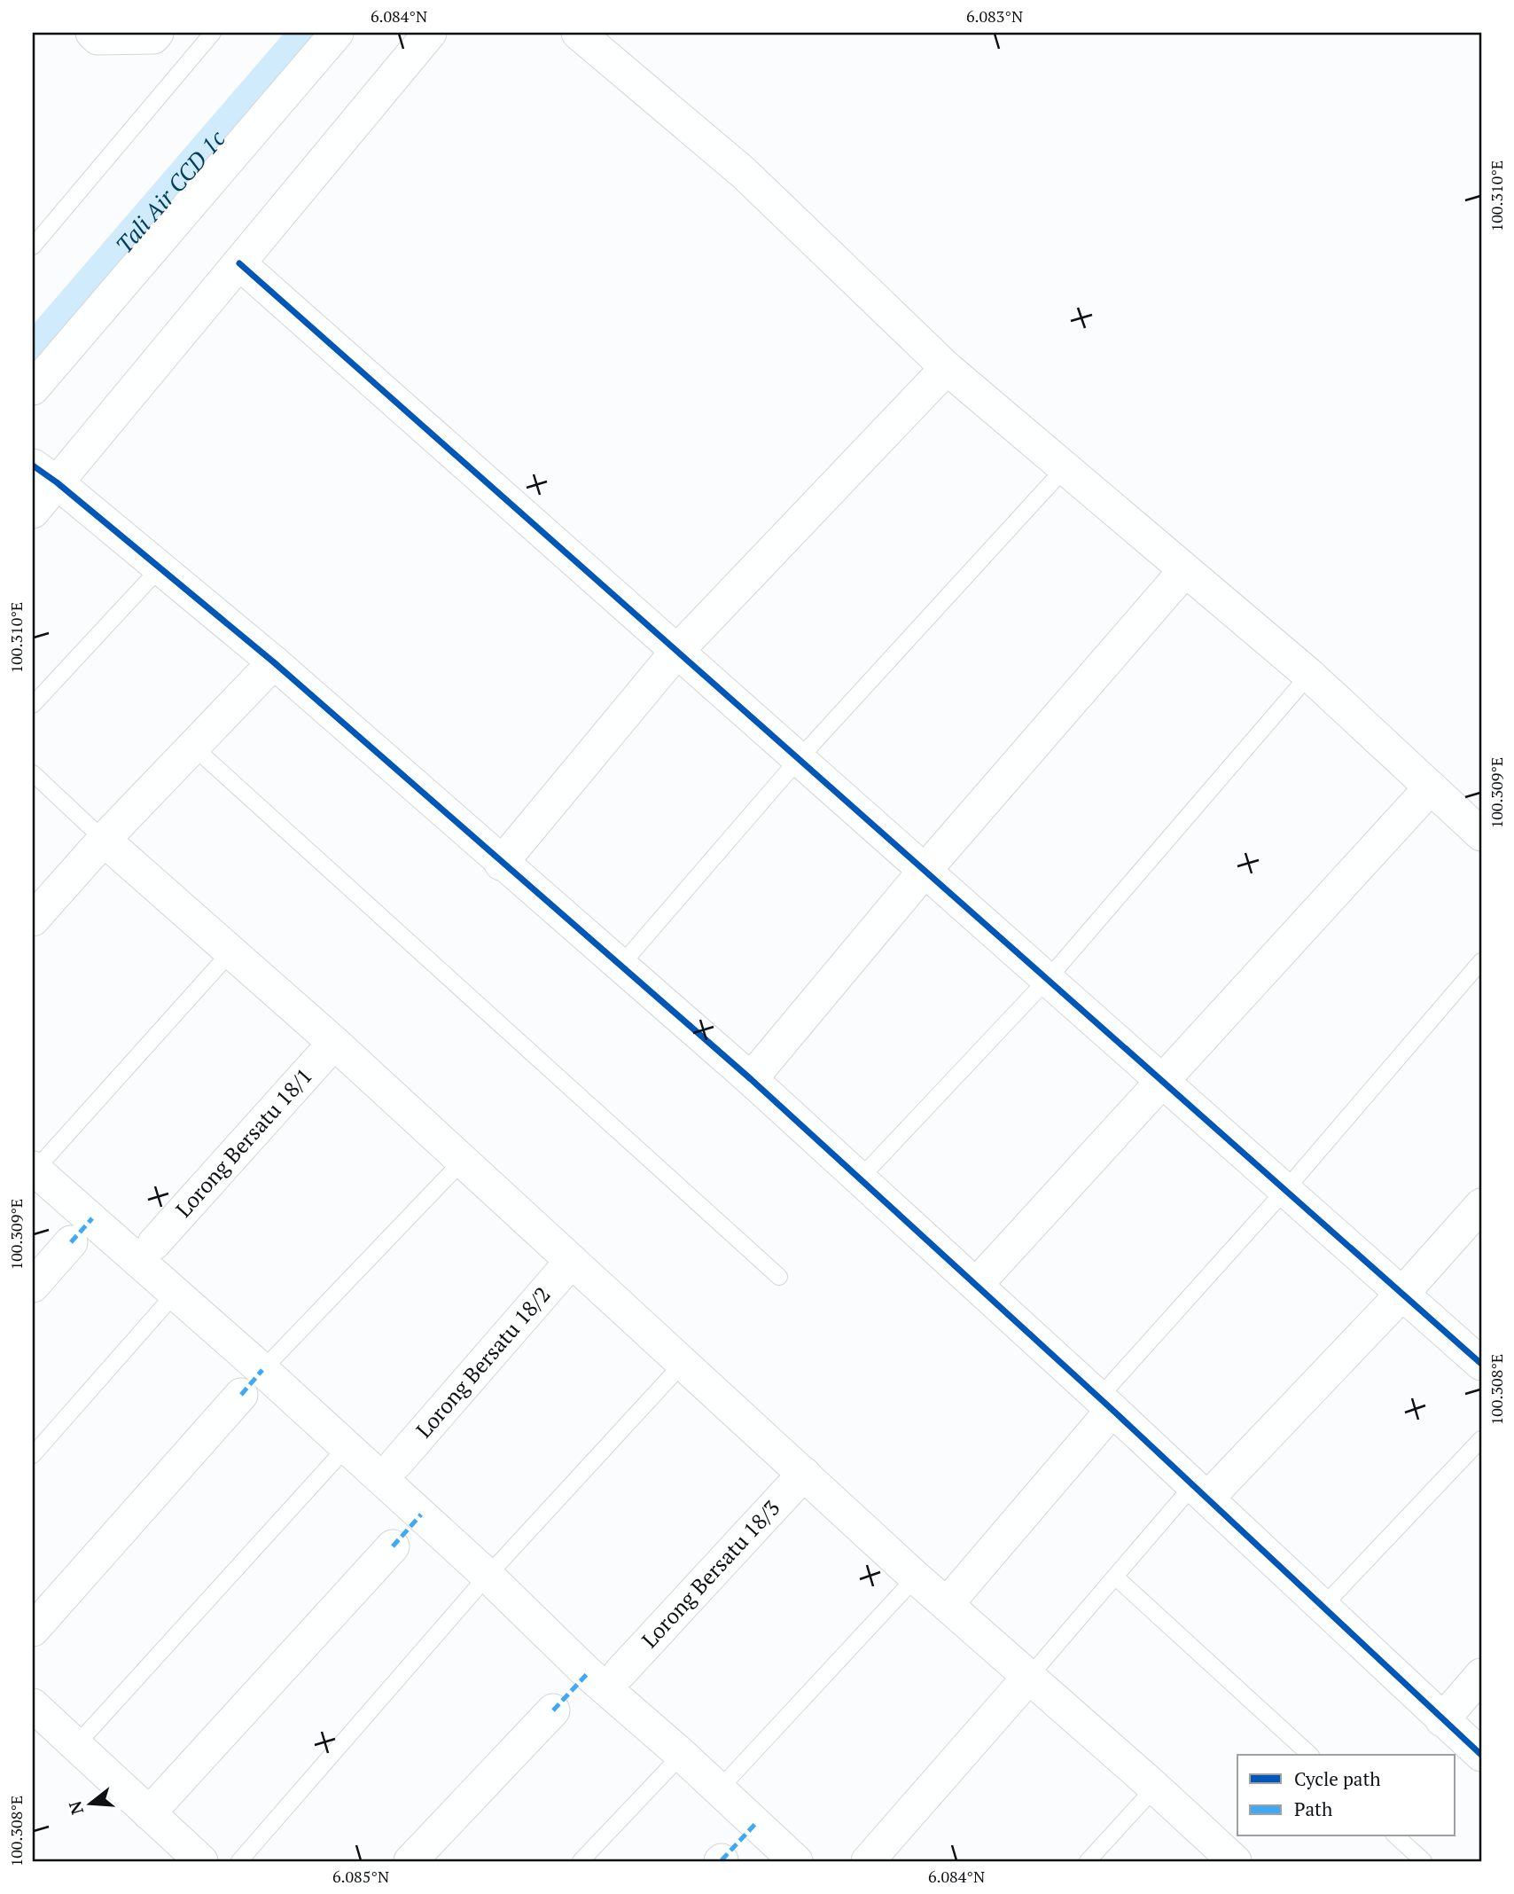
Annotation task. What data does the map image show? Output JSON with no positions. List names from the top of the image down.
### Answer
{
  "streets": {
    "street": ["Lorong Bersatu 18/1", "Lorong Bersatu 18/2", "Lorong Bersatu 18/3"]
  },
  "water": ["Tali Air CCD 1c"],
  "legend": ["Cycle path", "Path"],
  "north": "left",
  "coordinates": [
    "6.084°N",
    "6.083°N",
    "100.310°E",
    "100.309°E",
    "100.308°E",
    "6.085°N"
  ]
}
